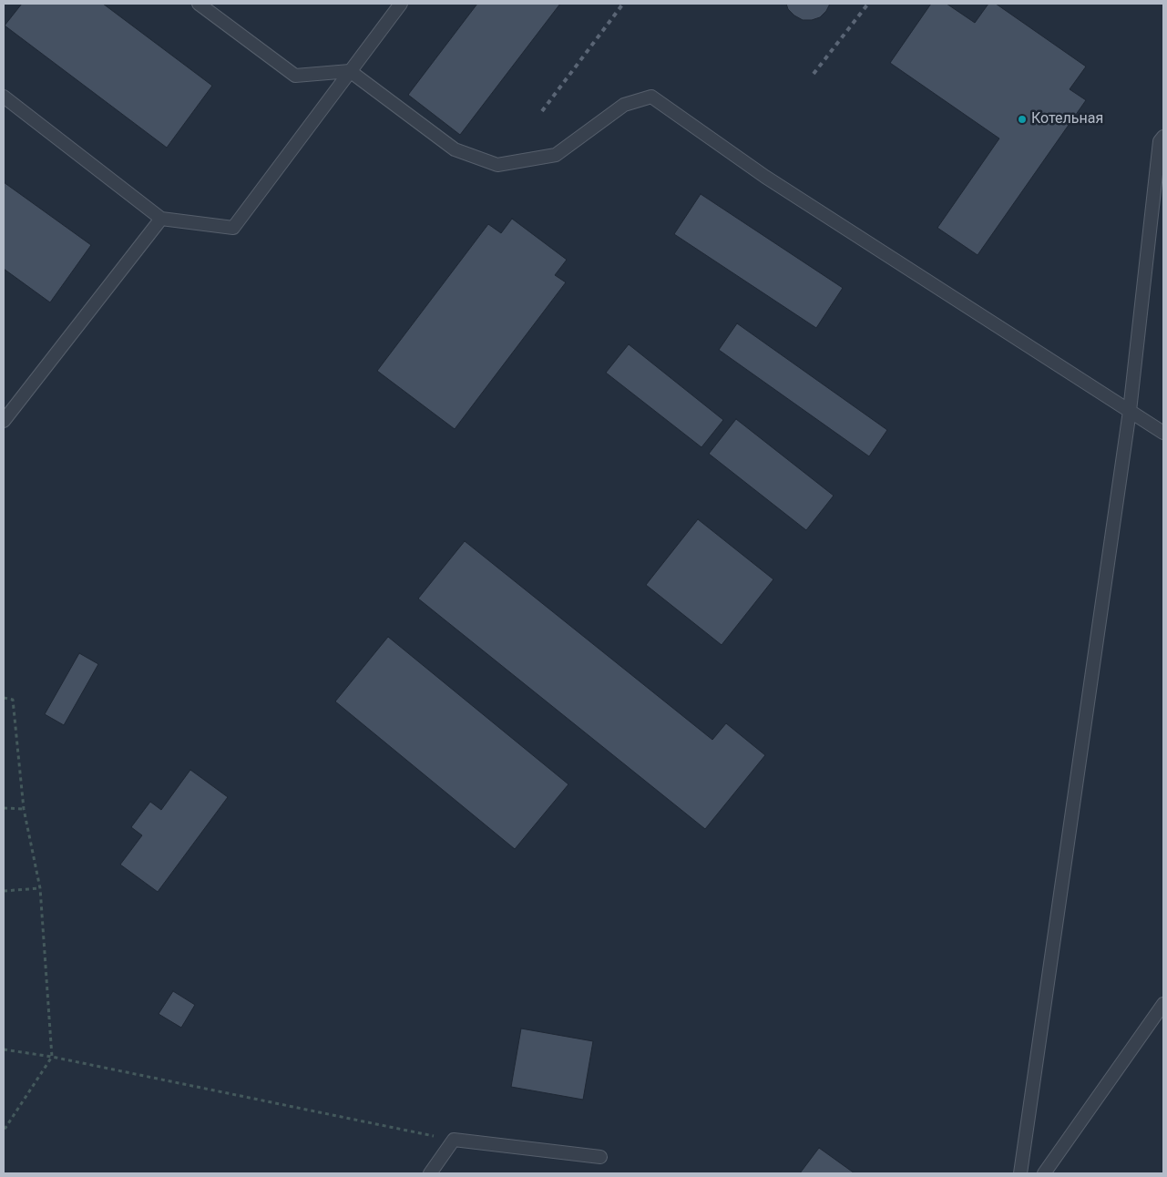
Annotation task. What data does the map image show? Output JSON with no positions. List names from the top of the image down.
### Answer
{
  "places": ["Котельная"]
}
